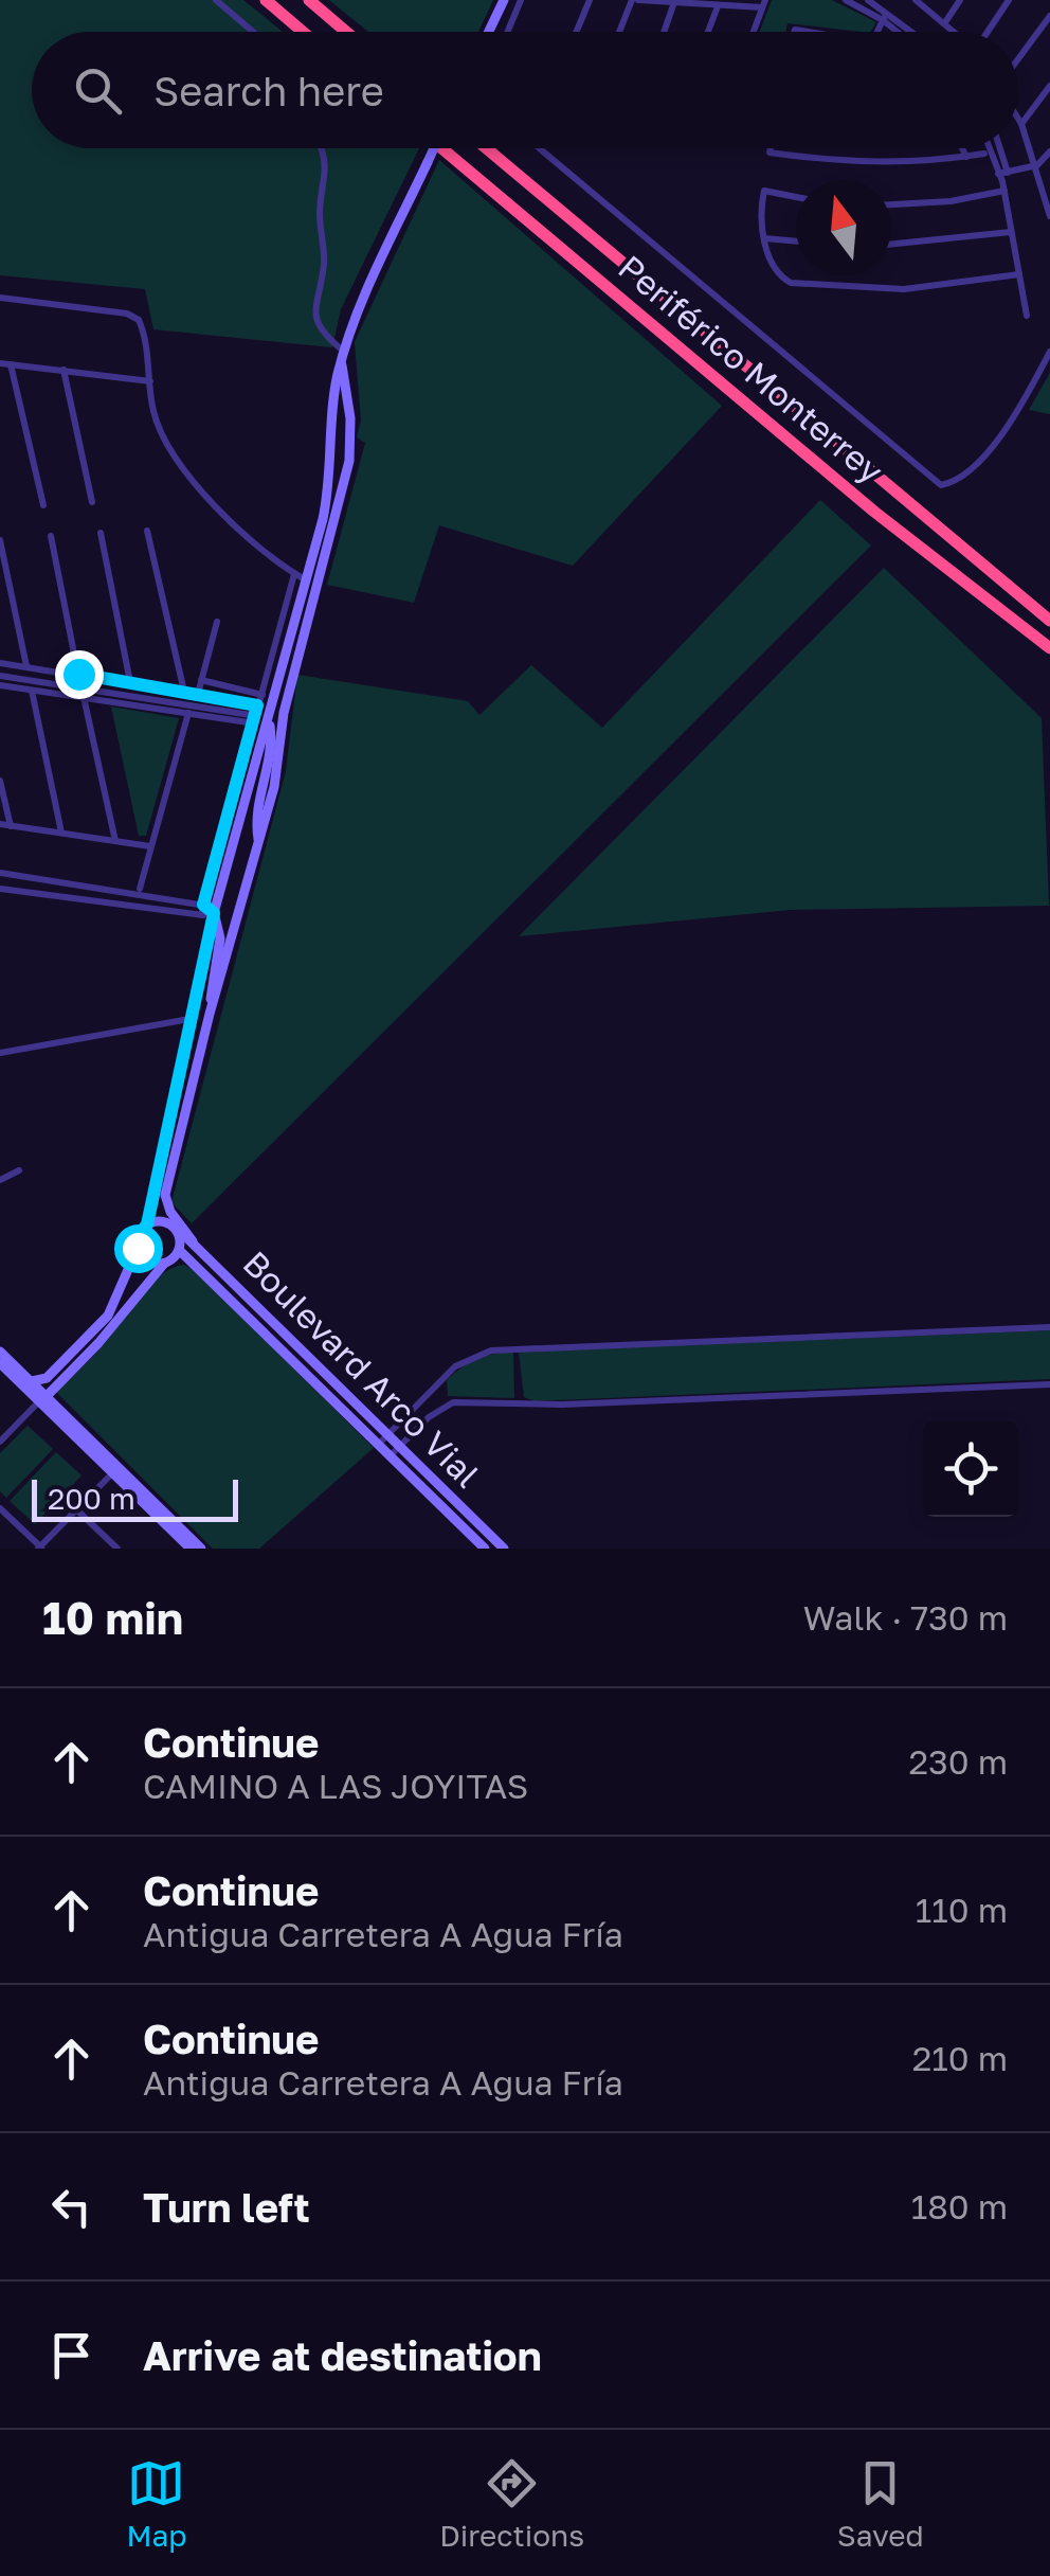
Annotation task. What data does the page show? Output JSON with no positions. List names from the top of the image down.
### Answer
{
  "streets": {
    "highway": ["Periférico Monterrey"],
    "street": ["Boulevard Arco Vial"]
  },
  "scale_bar": "200 m",
  "north": "top",
  "page": {
    "search": "Search here",
    "scale": "200 m",
    "heading": ["10 min", "Walk · 730 m"],
    "list": [
      ["Continue", "CAMINO A LAS JOYITAS", "230 m"],
      ["Continue", "Antigua Carretera A Agua Fría", "110 m"],
      ["Continue", "Antigua Carretera A Agua Fría", "210 m"],
      ["Turn left", "180 m"],
      "Arrive at destination"
    ],
    "nav": ["Map", "Directions", "Saved"]
  }
}
